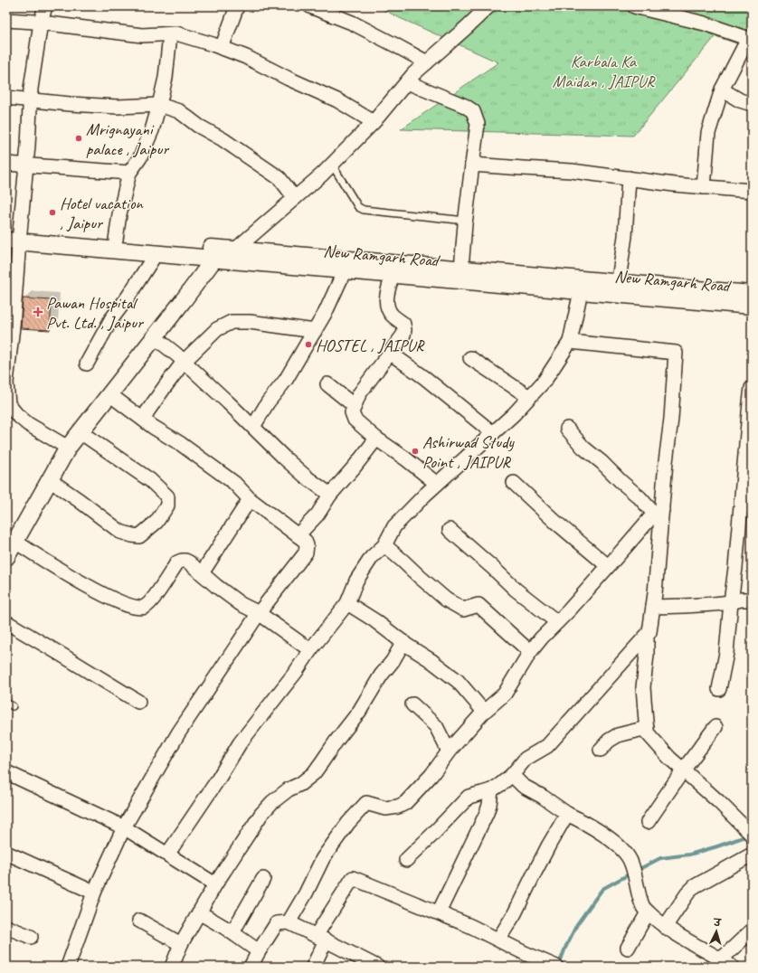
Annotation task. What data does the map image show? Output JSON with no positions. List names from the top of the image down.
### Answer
{
  "streets": {
    "street": ["New Ramgarh Road"]
  },
  "parks": ["Karbala Ka Maidan , JAIPUR"],
  "places": {
    "other": [
      "Mrignayani palace , Jaipur",
      "Hotel vacation , Jaipur",
      "HOSTEL , JAIPUR",
      "Ashirwad Study Point , JAIPUR"
    ],
    "health": ["Pawan Hospital Pvt. Ltd. , Jaipur"]
  },
  "north": "top"
}
